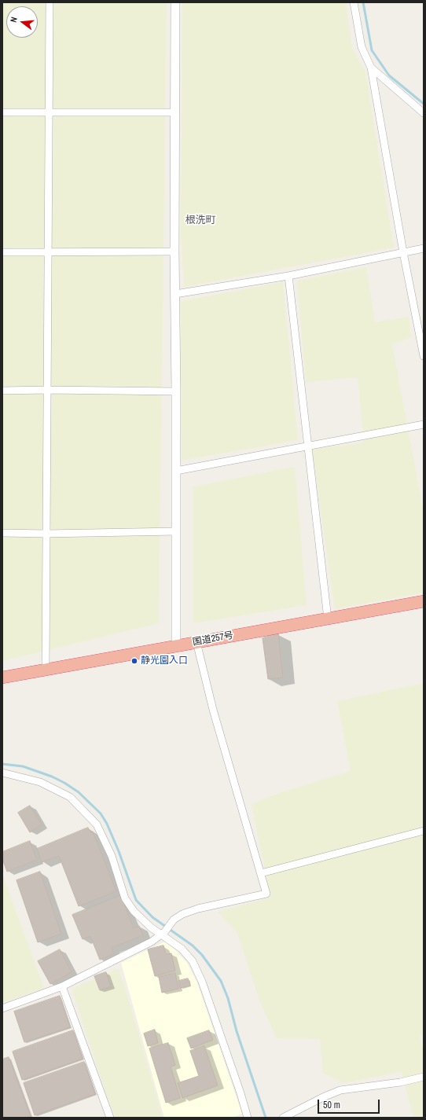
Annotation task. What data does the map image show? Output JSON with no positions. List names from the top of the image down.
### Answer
{
  "streets": {
    "highway": ["国道257号"]
  },
  "districts": ["根洗町"],
  "places": ["静光園入口"],
  "scale_bar": "50 m",
  "north": "left"
}
